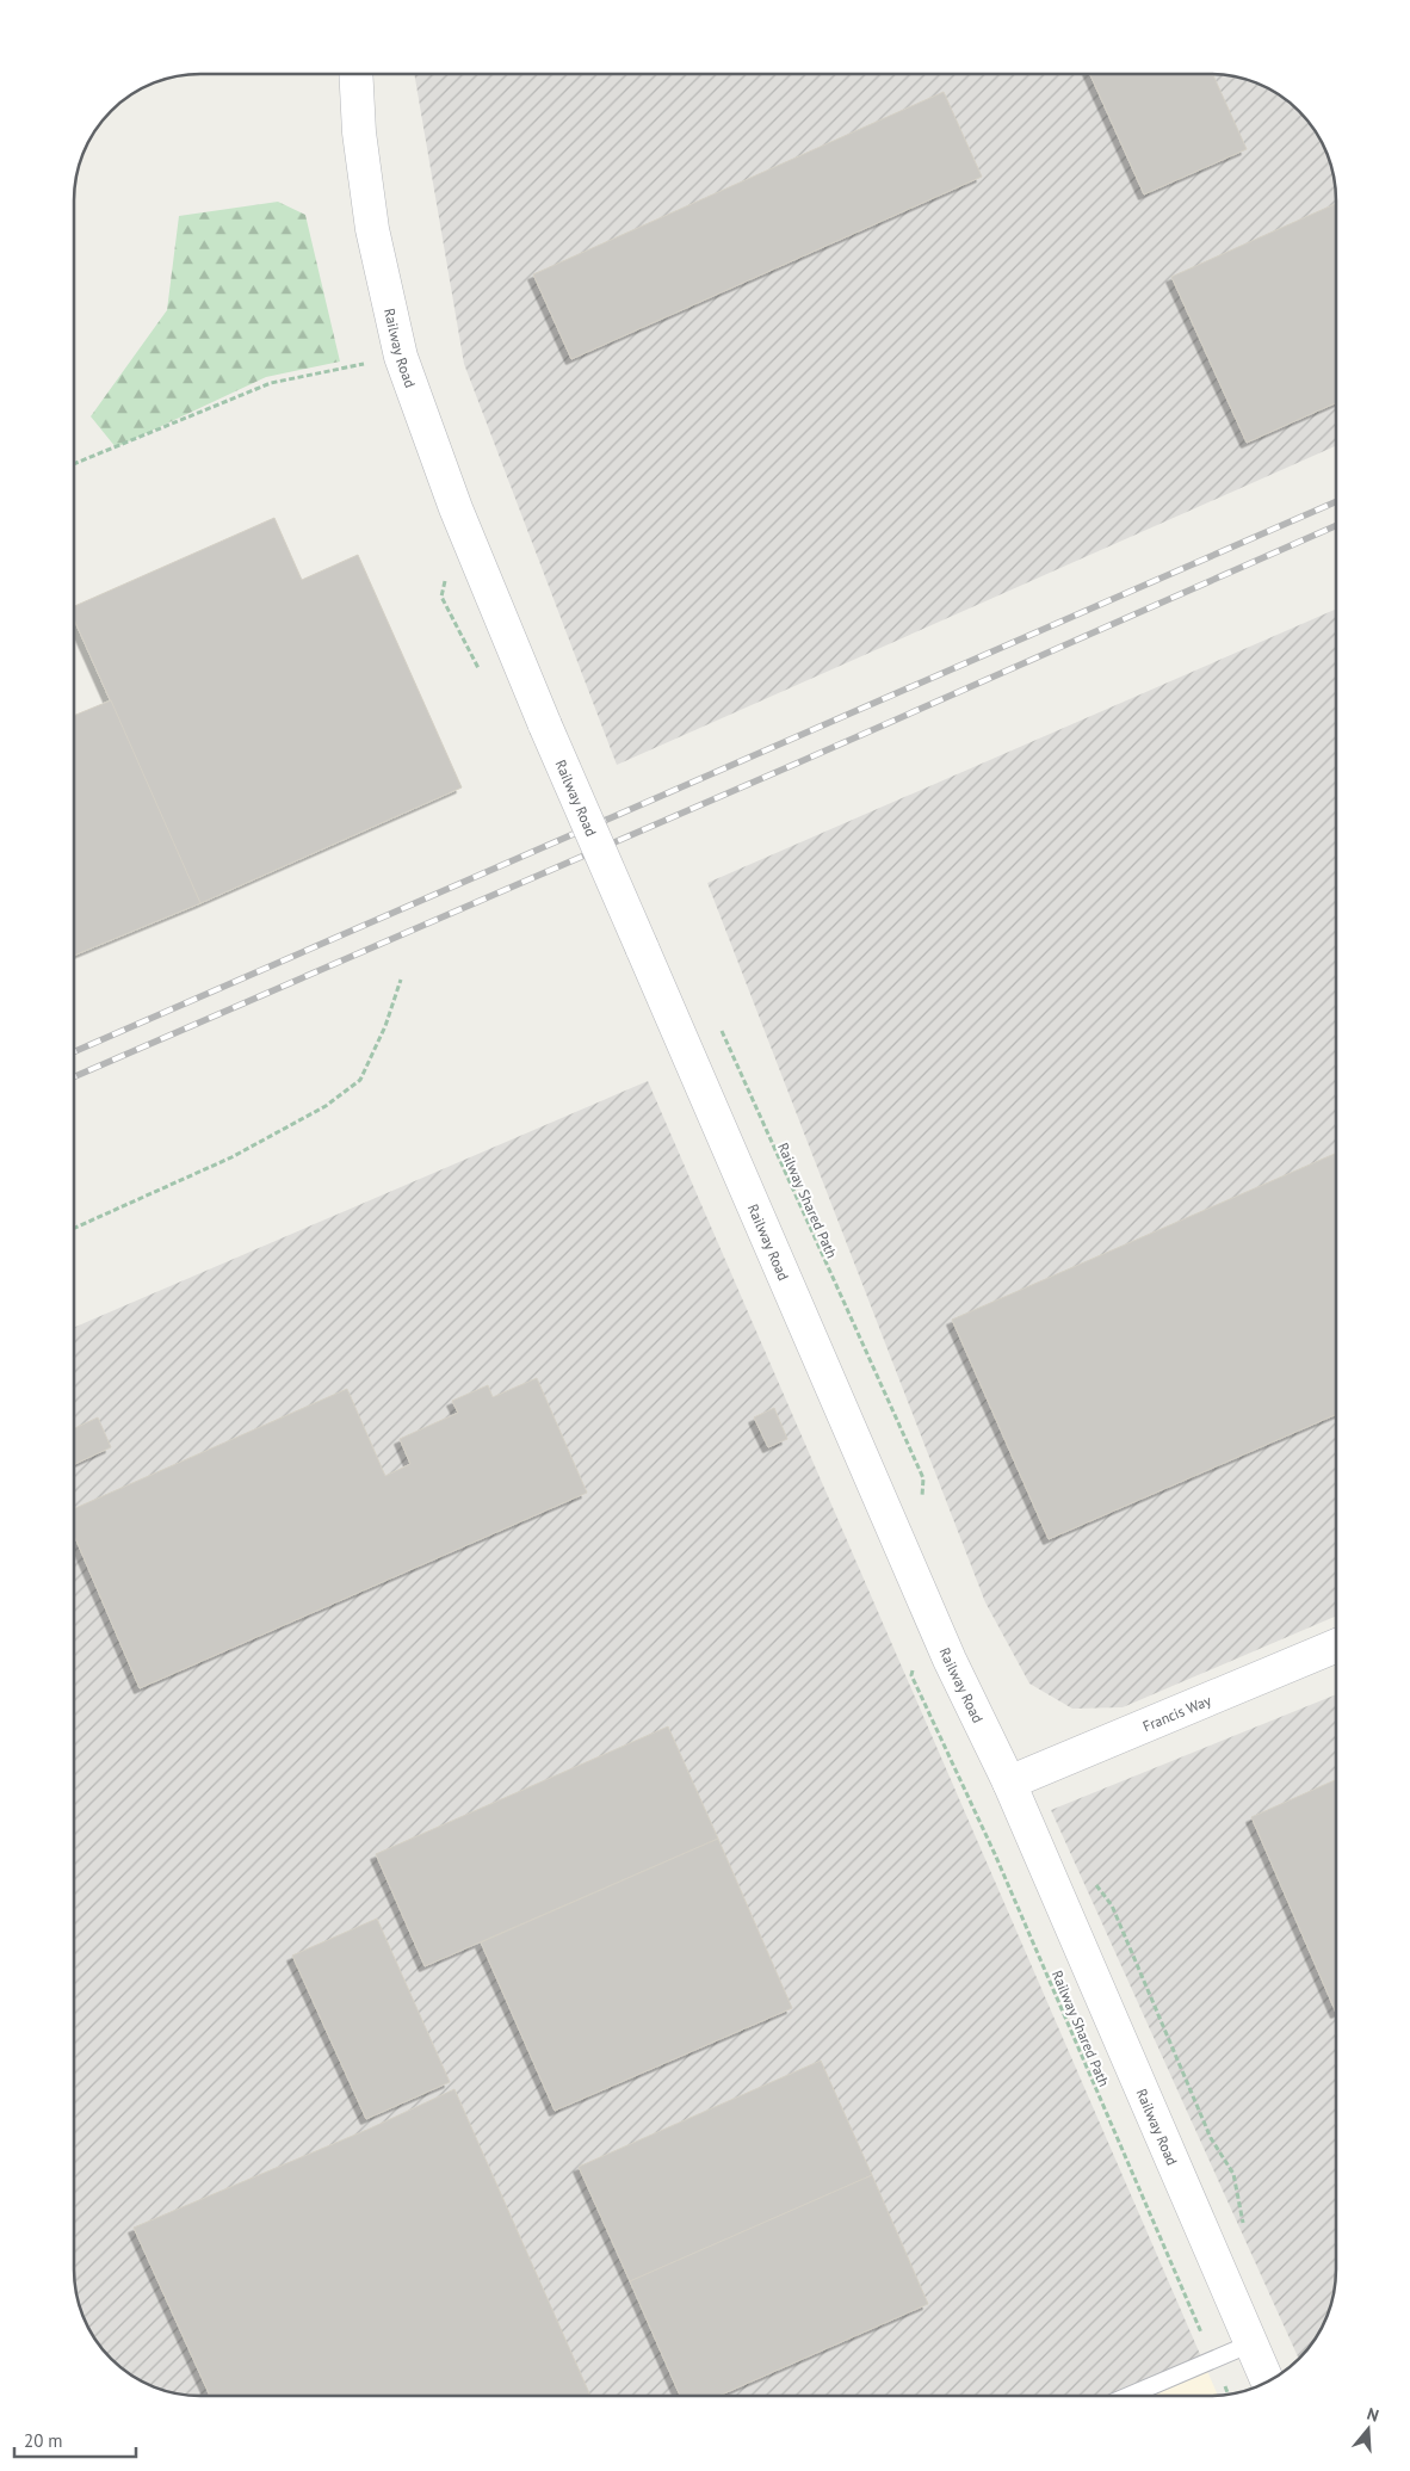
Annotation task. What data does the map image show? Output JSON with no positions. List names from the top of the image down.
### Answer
{
  "streets": {
    "main road": ["Railway Road", "Francis Way"],
    "path": ["Railway Shared Path"]
  },
  "crossings": [
    ["Railway Road", "Francis Way"]
  ],
  "scale_bar": "20 m",
  "north": "top"
}
